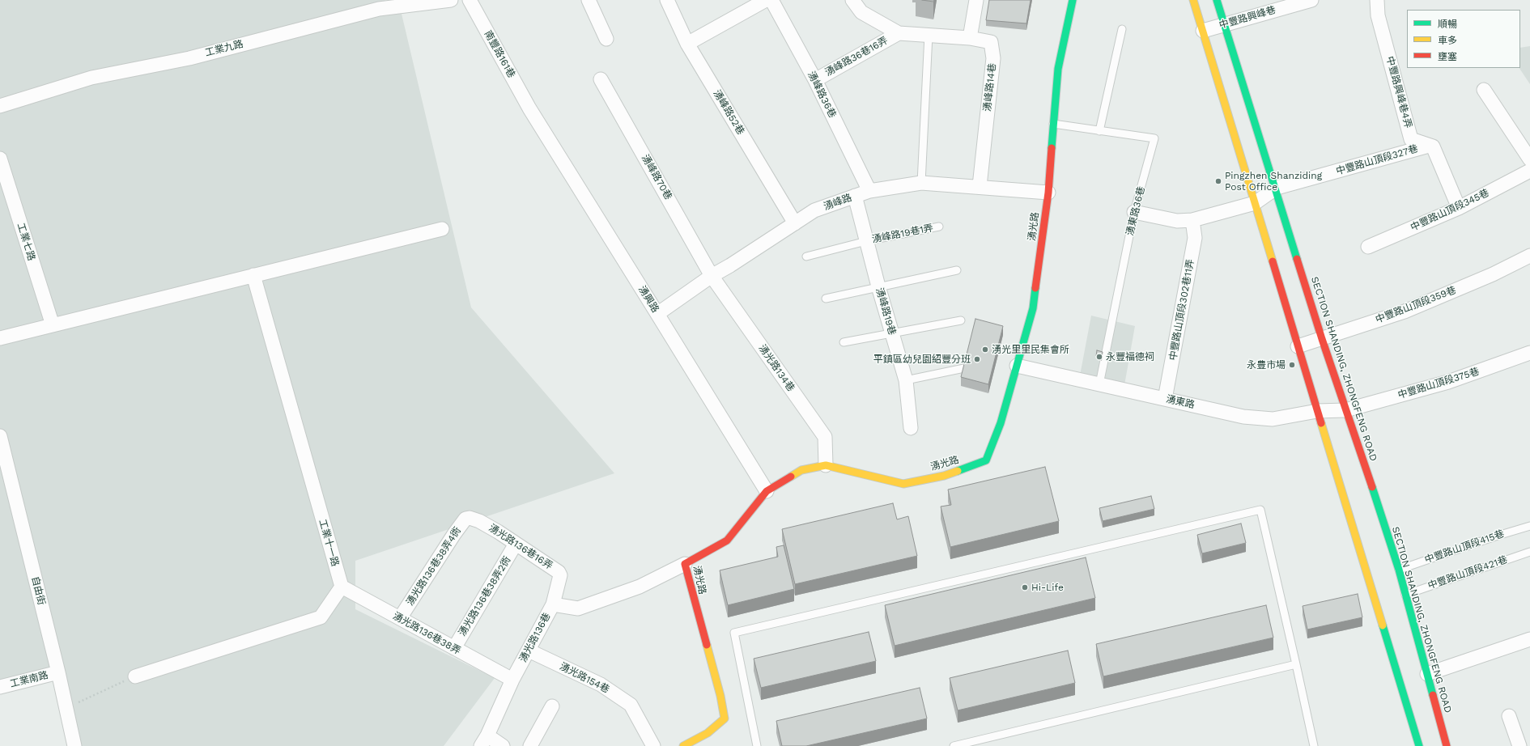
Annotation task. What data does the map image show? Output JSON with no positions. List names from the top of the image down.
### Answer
{
  "streets": {
    "main road": ["湧光路", "SECTION SHANDING, ZHONGFENG ROAD"],
    "street": [
      "中豐路興峰巷",
      "工業九路",
      "南豐路161巷",
      "湧峰路36巷16弄",
      "湧峰路14巷",
      "中豐路興峰巷4弄",
      "湧峰路36巷",
      "湧峰路52巷",
      "中豐路山頂段327巷",
      "湧峰路70巷",
      "湧峰路",
      "中豐路山頂段345巷",
      "工業七路",
      "湧興路",
      "中豐路山頂段359巷",
      "中豐路山頂段302巷11弄",
      "湧峰路19巷",
      "湧光路134巷",
      "中豐路山頂段375巷",
      "湧東路",
      "工業十一路",
      "湧光路136巷16弄",
      "湧光路136巷38弄4衖",
      "自由街",
      "湧光路136巷38弄2衖",
      "湧光路136巷38弄",
      "湧光路136巷",
      "湧光路154巷",
      "工業南路"
    ],
    "lane": [
      "湧東路36巷",
      "湧峰路19巷1弄",
      "中豐路山頂段415巷",
      "中豐路山頂段421巷"
    ]
  },
  "crossings": [
    ["中豐路興峰巷", "SECTION SHANDING, ZHONGFENG ROAD"],
    ["南豐路161巷", "湧興路"],
    ["湧峰路36巷16弄", "湧峰路14巷"],
    ["湧峰路36巷16弄", "湧峰路36巷"],
    ["湧峰路14巷", "湧峰路"],
    ["中豐路興峰巷4弄", "中豐路山頂段327巷"],
    ["湧峰路36巷", "湧峰路"],
    ["湧峰路52巷", "湧峰路"],
    ["中豐路山頂段327巷", "湧東路36巷"],
    ["中豐路山頂段327巷", "中豐路山頂段302巷11弄"],
    ["中豐路山頂段327巷", "SECTION SHANDING, ZHONGFENG ROAD"],
    ["湧峰路70巷", "湧峰路"],
    ["湧峰路70巷", "湧光路134巷"],
    ["湧峰路", "湧光路"],
    ["湧峰路", "湧興路"],
    ["湧峰路", "湧峰路19巷"],
    ["湧峰路", "湧光路134巷"],
    ["湧東路36巷", "湧光路"],
    ["湧東路36巷", "湧東路"],
    ["湧光路", "湧興路"],
    ["湧光路", "湧光路134巷"],
    ["湧光路", "湧東路"],
    ["湧光路", "湧光路136巷"],
    ["湧峰路19巷1弄", "湧峰路19巷"],
    ["中豐路山頂段359巷", "SECTION SHANDING, ZHONGFENG ROAD"],
    ["中豐路山頂段302巷11弄", "湧東路"],
    ["SECTION SHANDING, ZHONGFENG ROAD", "中豐路山頂段375巷"],
    ["SECTION SHANDING, ZHONGFENG ROAD", "湧東路"],
    ["SECTION SHANDING, ZHONGFENG ROAD", "中豐路山頂段415巷"],
    ["SECTION SHANDING, ZHONGFENG ROAD", "中豐路山頂段421巷"],
    ["中豐路山頂段375巷", "湧東路"],
    ["工業十一路", "湧光路136巷38弄"],
    ["湧光路136巷16弄", "湧光路136巷38弄4衖"],
    ["湧光路136巷16弄", "湧光路136巷38弄2衖"],
    ["湧光路136巷16弄", "湧光路136巷"],
    ["湧光路136巷38弄4衖", "湧光路136巷38弄"],
    ["自由街", "工業南路"],
    ["湧光路136巷38弄2衖", "湧光路136巷38弄"],
    ["湧光路136巷38弄", "湧光路136巷"],
    ["湧光路136巷", "湧光路154巷"]
  ],
  "places": [
    "Pingzhen Shanziding Post Office",
    "湧光里里民集會所",
    "永豐福德祠",
    "平鎮區幼兒園紹豐分班",
    "永豊市場",
    "Hi-Life"
  ],
  "legend": ["順暢", "車多", "壅塞"]
}
